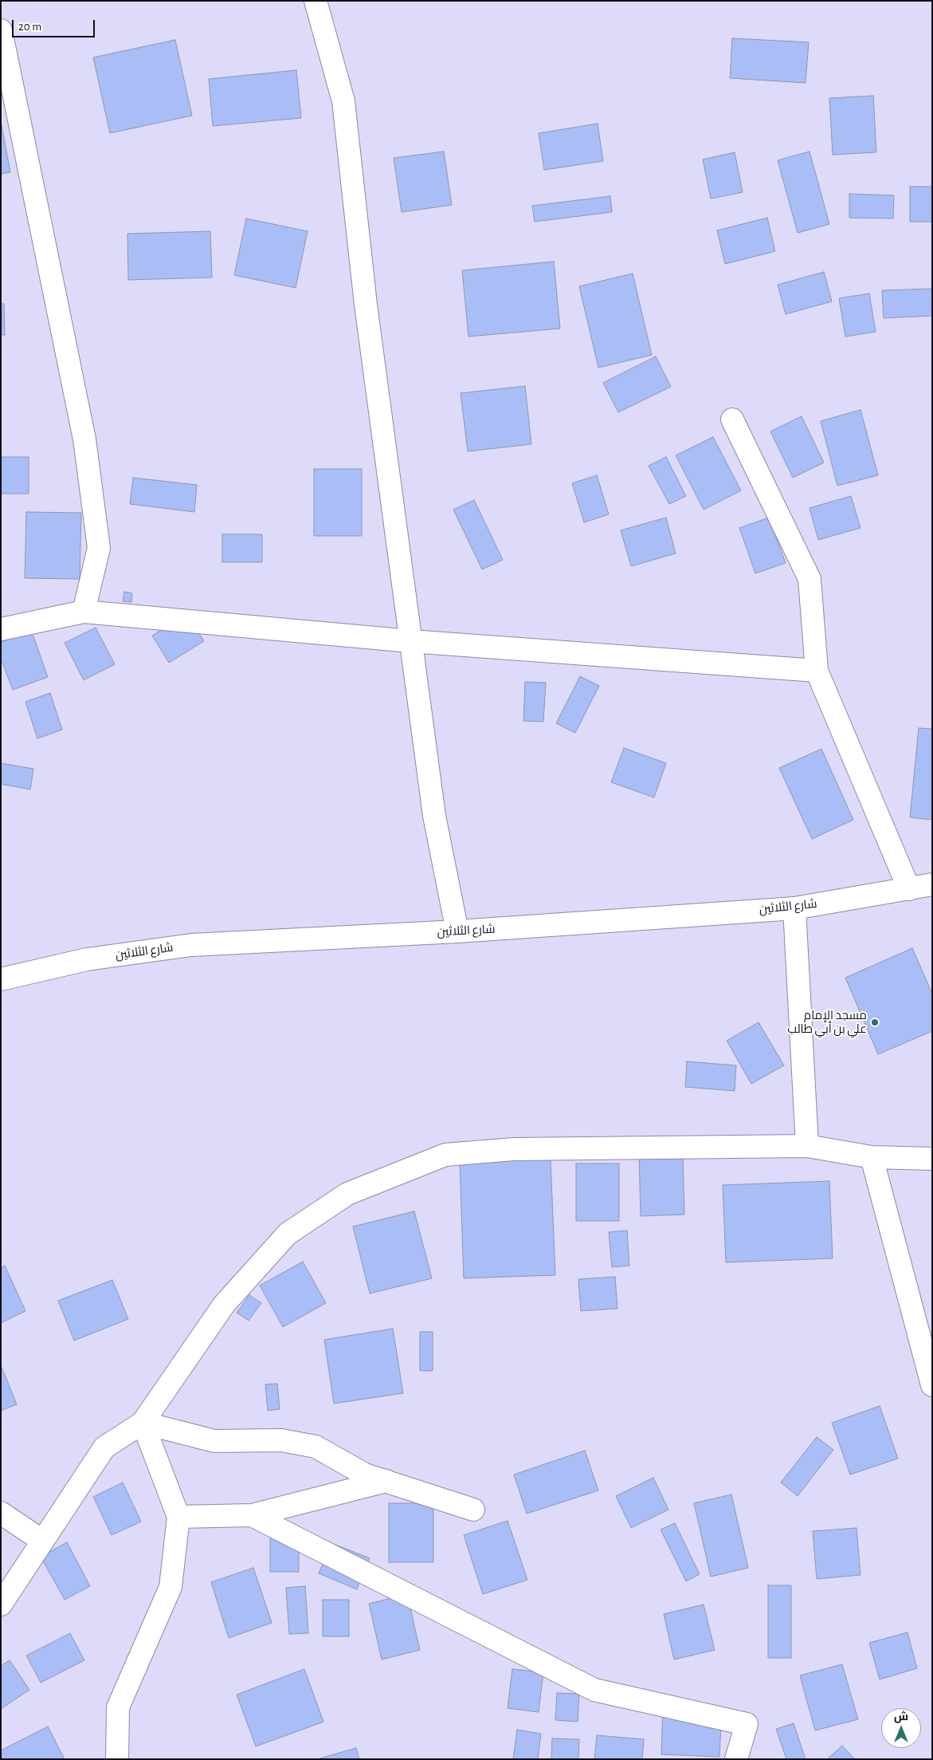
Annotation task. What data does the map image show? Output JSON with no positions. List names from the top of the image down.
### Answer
{
  "streets": {
    "street": ["شارع الثلاثين"]
  },
  "places": ["مسجد الإمام علي بن أبي طالب"],
  "scale_bar": "20 m",
  "north": "top"
}
